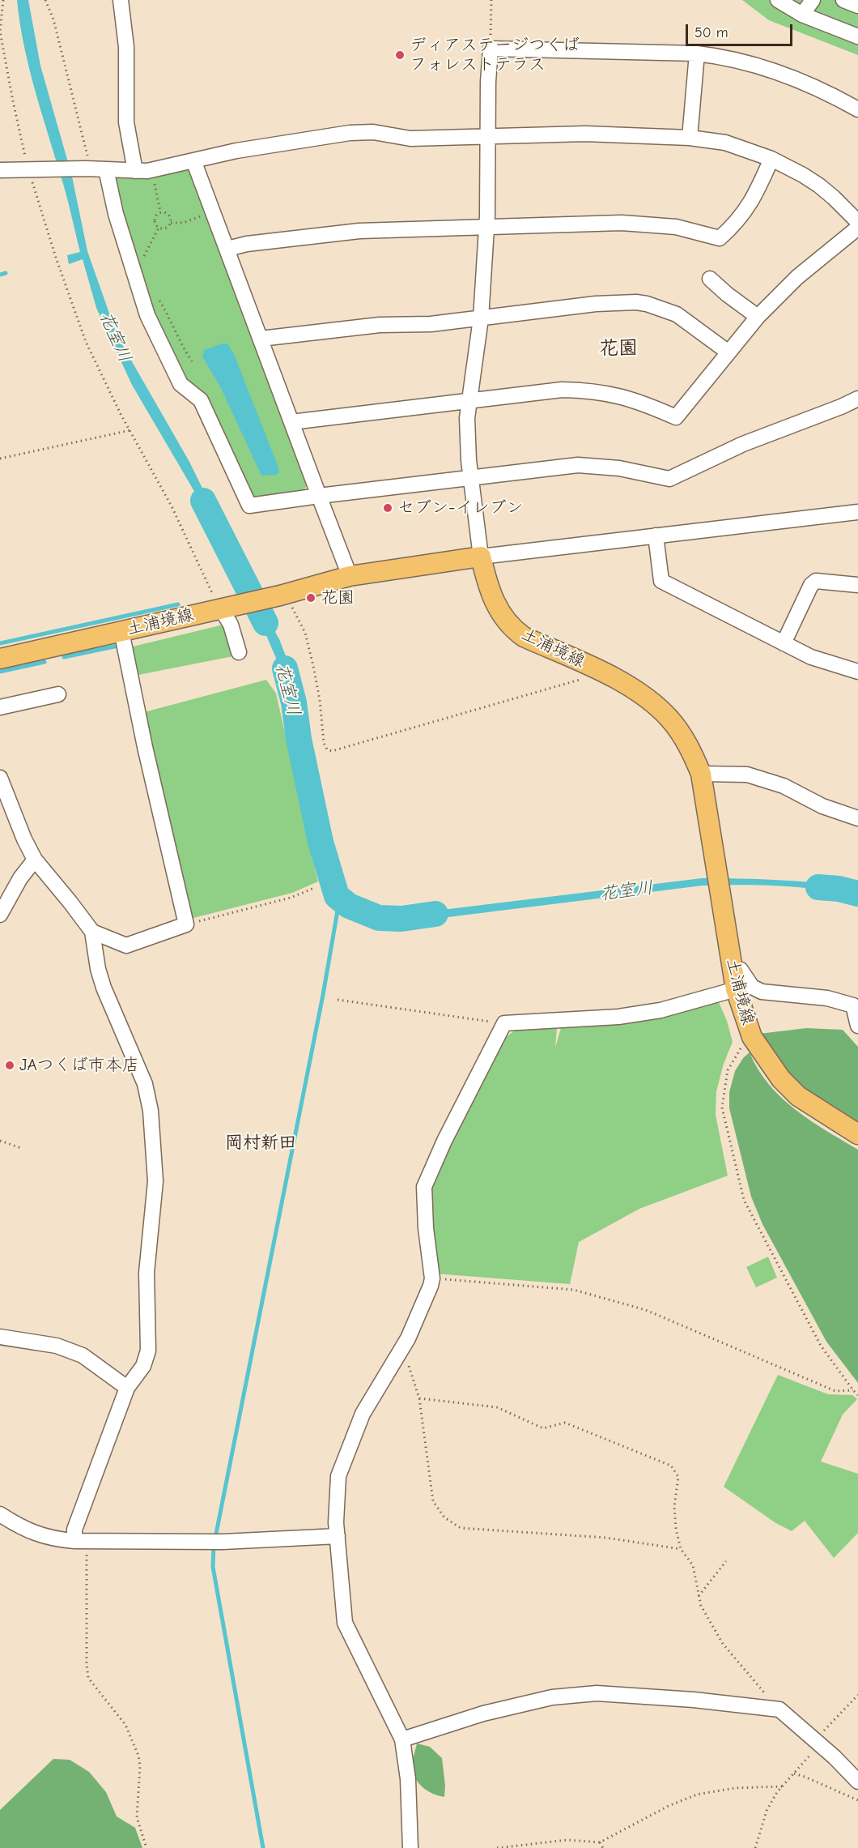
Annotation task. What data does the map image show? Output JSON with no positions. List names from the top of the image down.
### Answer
{
  "streets": {
    "main road": ["土浦境線"]
  },
  "districts": ["花園", "岡村新田"],
  "water": ["花室川"],
  "places": [
    "ディアステージつくば フォレストテラス",
    "セブン-イレブン",
    "花園",
    "JAつくば市本店"
  ],
  "scale_bar": "50 m"
}
